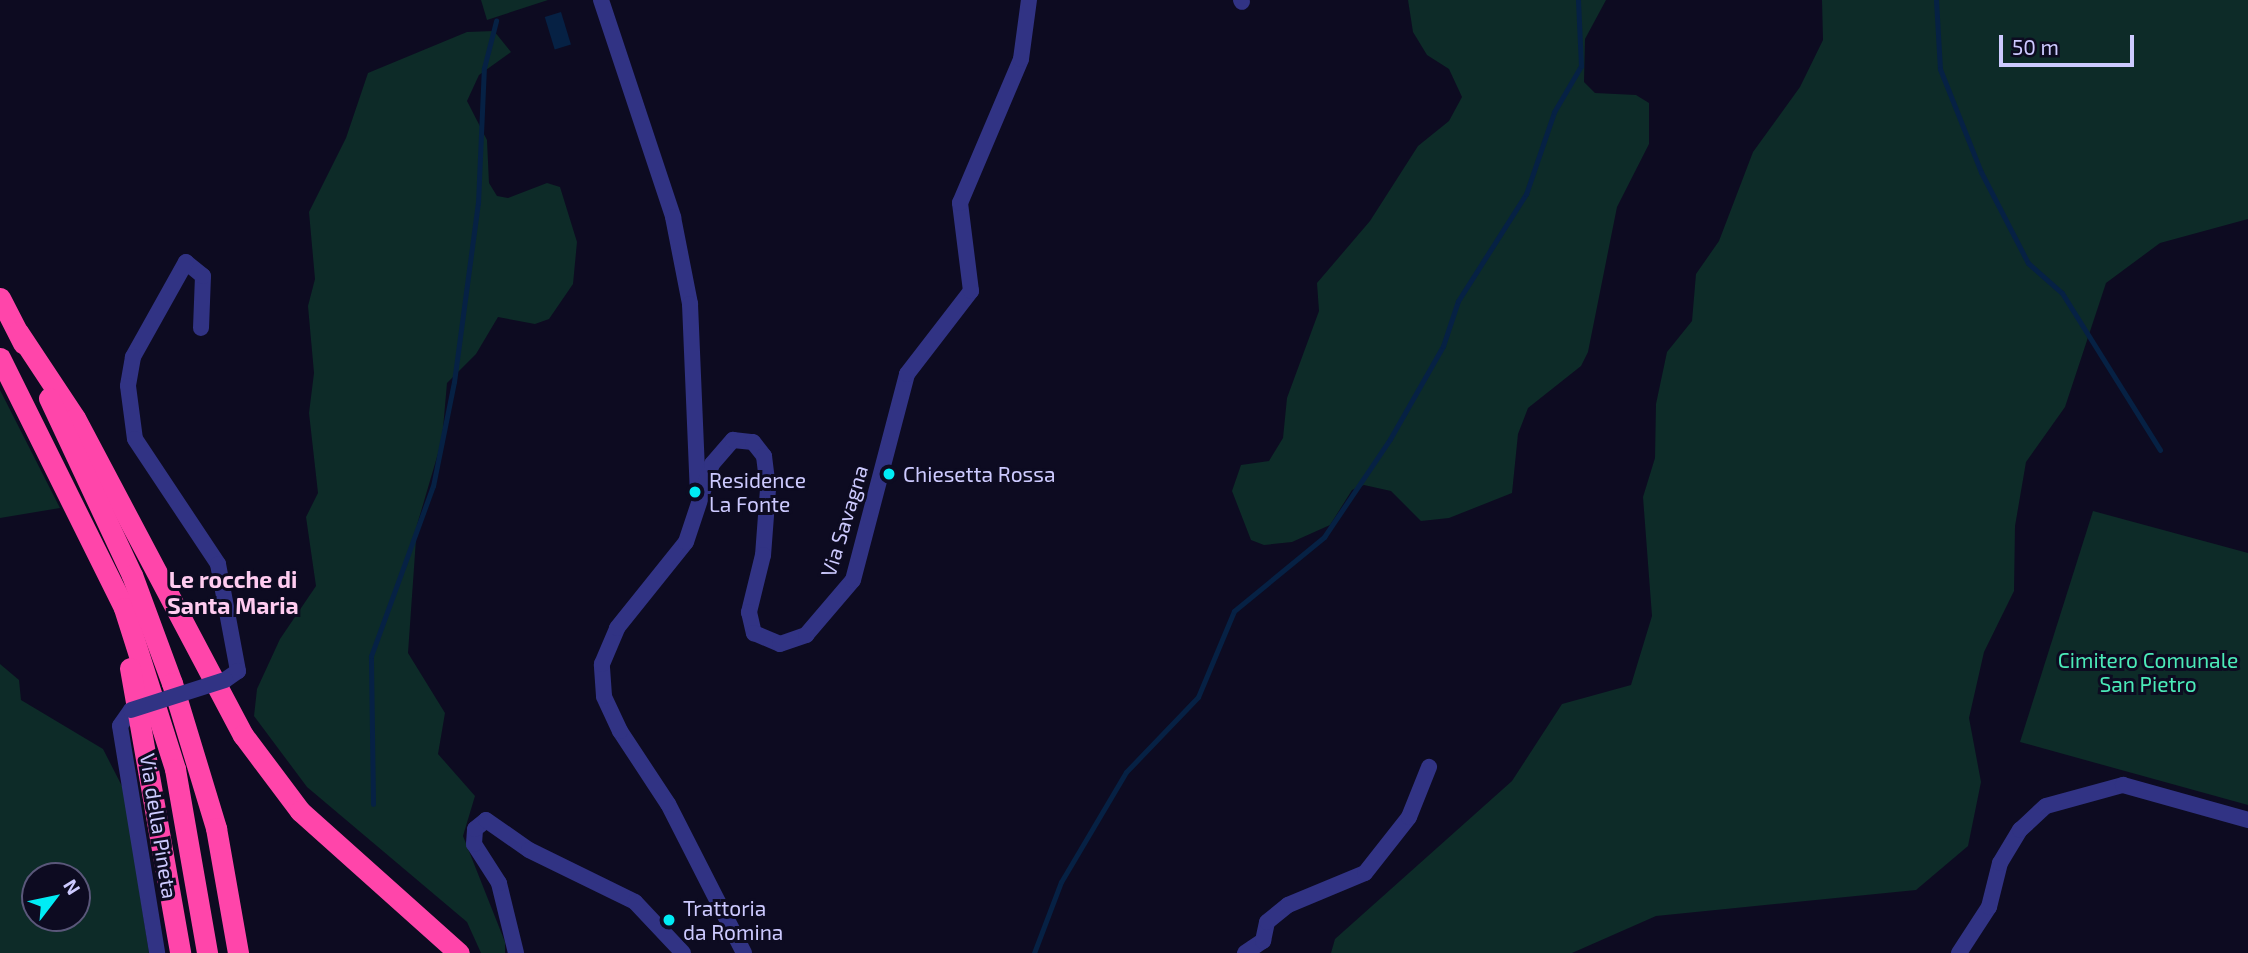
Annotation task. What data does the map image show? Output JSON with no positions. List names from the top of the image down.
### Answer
{
  "streets": {
    "street": ["Via Savagna", "Via della Pineta"]
  },
  "districts": ["Le rocche di Santa Maria"],
  "parks": ["Cimitero Comunale San Pietro"],
  "places": ["Chiesetta Rossa", "Residence La Fonte", "Trattoria da Romina"],
  "scale_bar": "50 m",
  "north": "top right"
}
